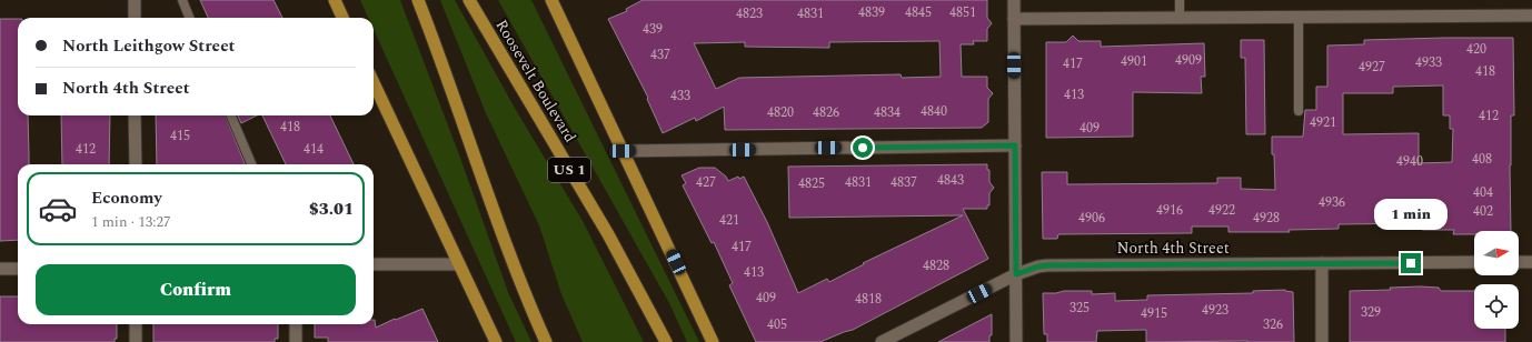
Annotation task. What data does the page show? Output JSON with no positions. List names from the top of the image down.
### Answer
{
  "streets": {
    "highway": ["Roosevelt Boulevard", "US 1"],
    "street": ["North 4th Street"]
  },
  "house_numbers": [
    "4839",
    "4845",
    "4851",
    "4823",
    "4831",
    "439",
    "420",
    "437",
    "4909",
    "4901",
    "4933",
    "417",
    "4927",
    "418",
    "413",
    "433",
    "4840",
    "4820",
    "4826",
    "4834",
    "412",
    "4921",
    "418",
    "409",
    "415",
    "412",
    "414",
    "408",
    "4940",
    "4843",
    "427",
    "4831",
    "4837",
    "4825",
    "404",
    "4936",
    "4916",
    "4922",
    "402",
    "4906",
    "4928",
    "421",
    "417",
    "4828",
    "413",
    "409",
    "4818",
    "325",
    "4923",
    "329",
    "4915",
    "405",
    "326"
  ],
  "north": "right",
  "page": {
    "banner": ["North Leithgow Street", "North 4th Street"],
    "list": [
      {
        "name": "Economy",
        "note": "1 min · 13:27",
        "value": "$3.01"
      }
    ],
    "bubble": "1 min",
    "buttons": "Confirm"
  }
}
